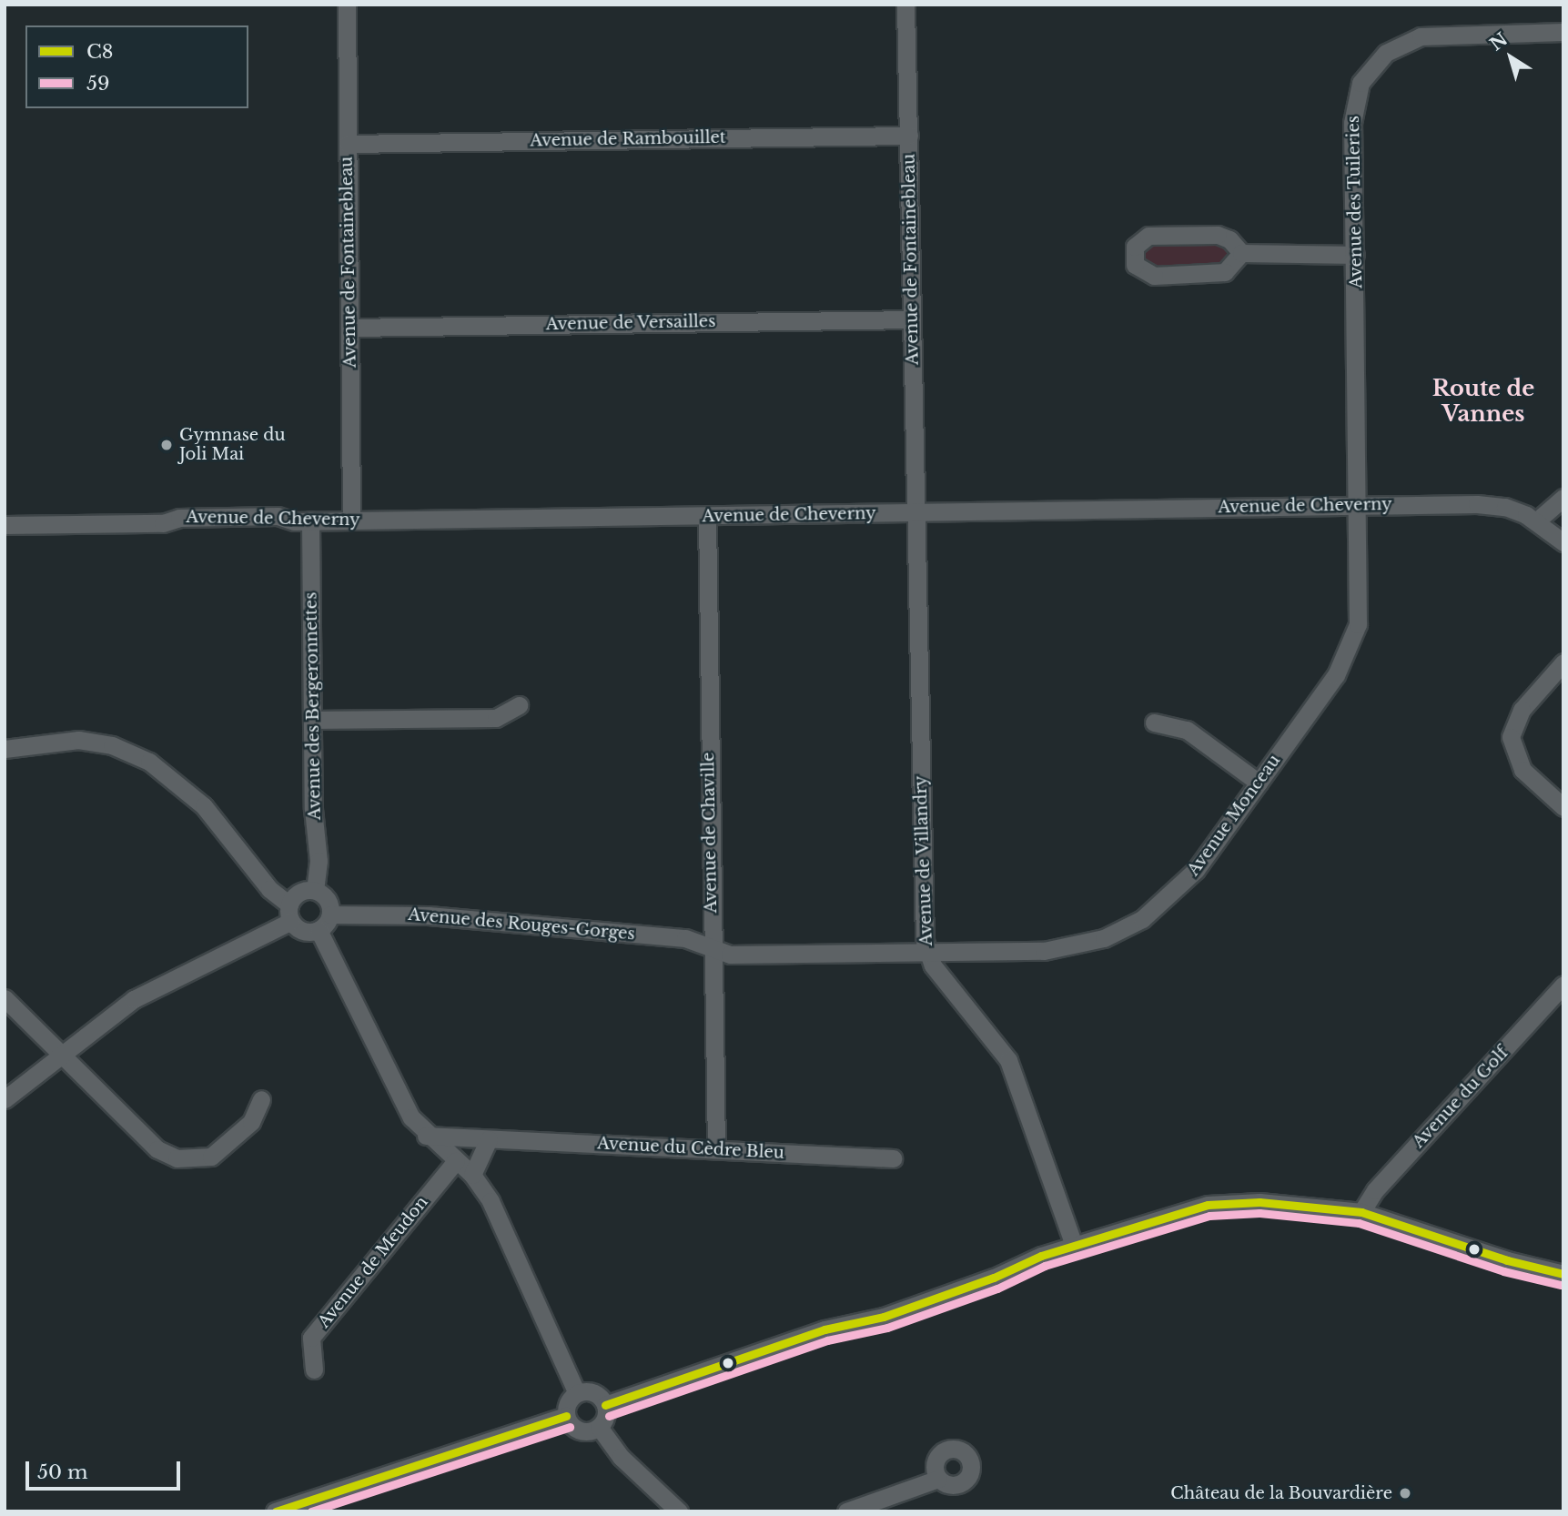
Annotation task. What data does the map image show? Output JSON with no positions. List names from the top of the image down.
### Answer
{
  "streets": {
    "street": [
      "Avenue de Rambouillet",
      "Avenue des Tuileries",
      "Avenue de Fontainebleau",
      "Avenue de Versailles",
      "Avenue de Cheverny",
      "Avenue des Bergeronnettes",
      "Avenue Monceau",
      "Avenue de Chaville",
      "Avenue de Villandry",
      "Avenue des Rouges-Gorges",
      "Avenue du Golf",
      "Avenue du Cèdre Bleu",
      "Avenue de Meudon"
    ]
  },
  "crossings": [
    ["Avenue de Rambouillet", "Avenue de Fontainebleau"],
    ["Avenue des Tuileries", "Avenue de Cheverny"],
    ["Avenue des Tuileries", "Avenue Monceau"],
    ["Avenue de Fontainebleau", "Avenue de Versailles"],
    ["Avenue de Fontainebleau", "Avenue de Cheverny"],
    ["Avenue de Fontainebleau", "Avenue de Villandry"],
    ["Avenue de Cheverny", "Avenue des Bergeronnettes"],
    ["Avenue de Cheverny", "Avenue Monceau"],
    ["Avenue de Cheverny", "Avenue de Chaville"],
    ["Avenue de Cheverny", "Avenue de Villandry"],
    ["Avenue des Bergeronnettes", "Avenue des Rouges-Gorges"],
    ["Avenue Monceau", "Avenue de Chaville"],
    ["Avenue Monceau", "Avenue de Villandry"],
    ["Avenue Monceau", "Avenue des Rouges-Gorges"],
    ["Avenue de Chaville", "Avenue des Rouges-Gorges"],
    ["Avenue de Chaville", "Avenue du Cèdre Bleu"]
  ],
  "districts": ["Route de Vannes"],
  "places": ["Gymnase du Joli Mai", "Château de la Bouvardière"],
  "lines": ["transit line C8", "transit line 59"],
  "legend": ["C8", "59"],
  "scale_bar": "50 m",
  "north": "top left"
}
